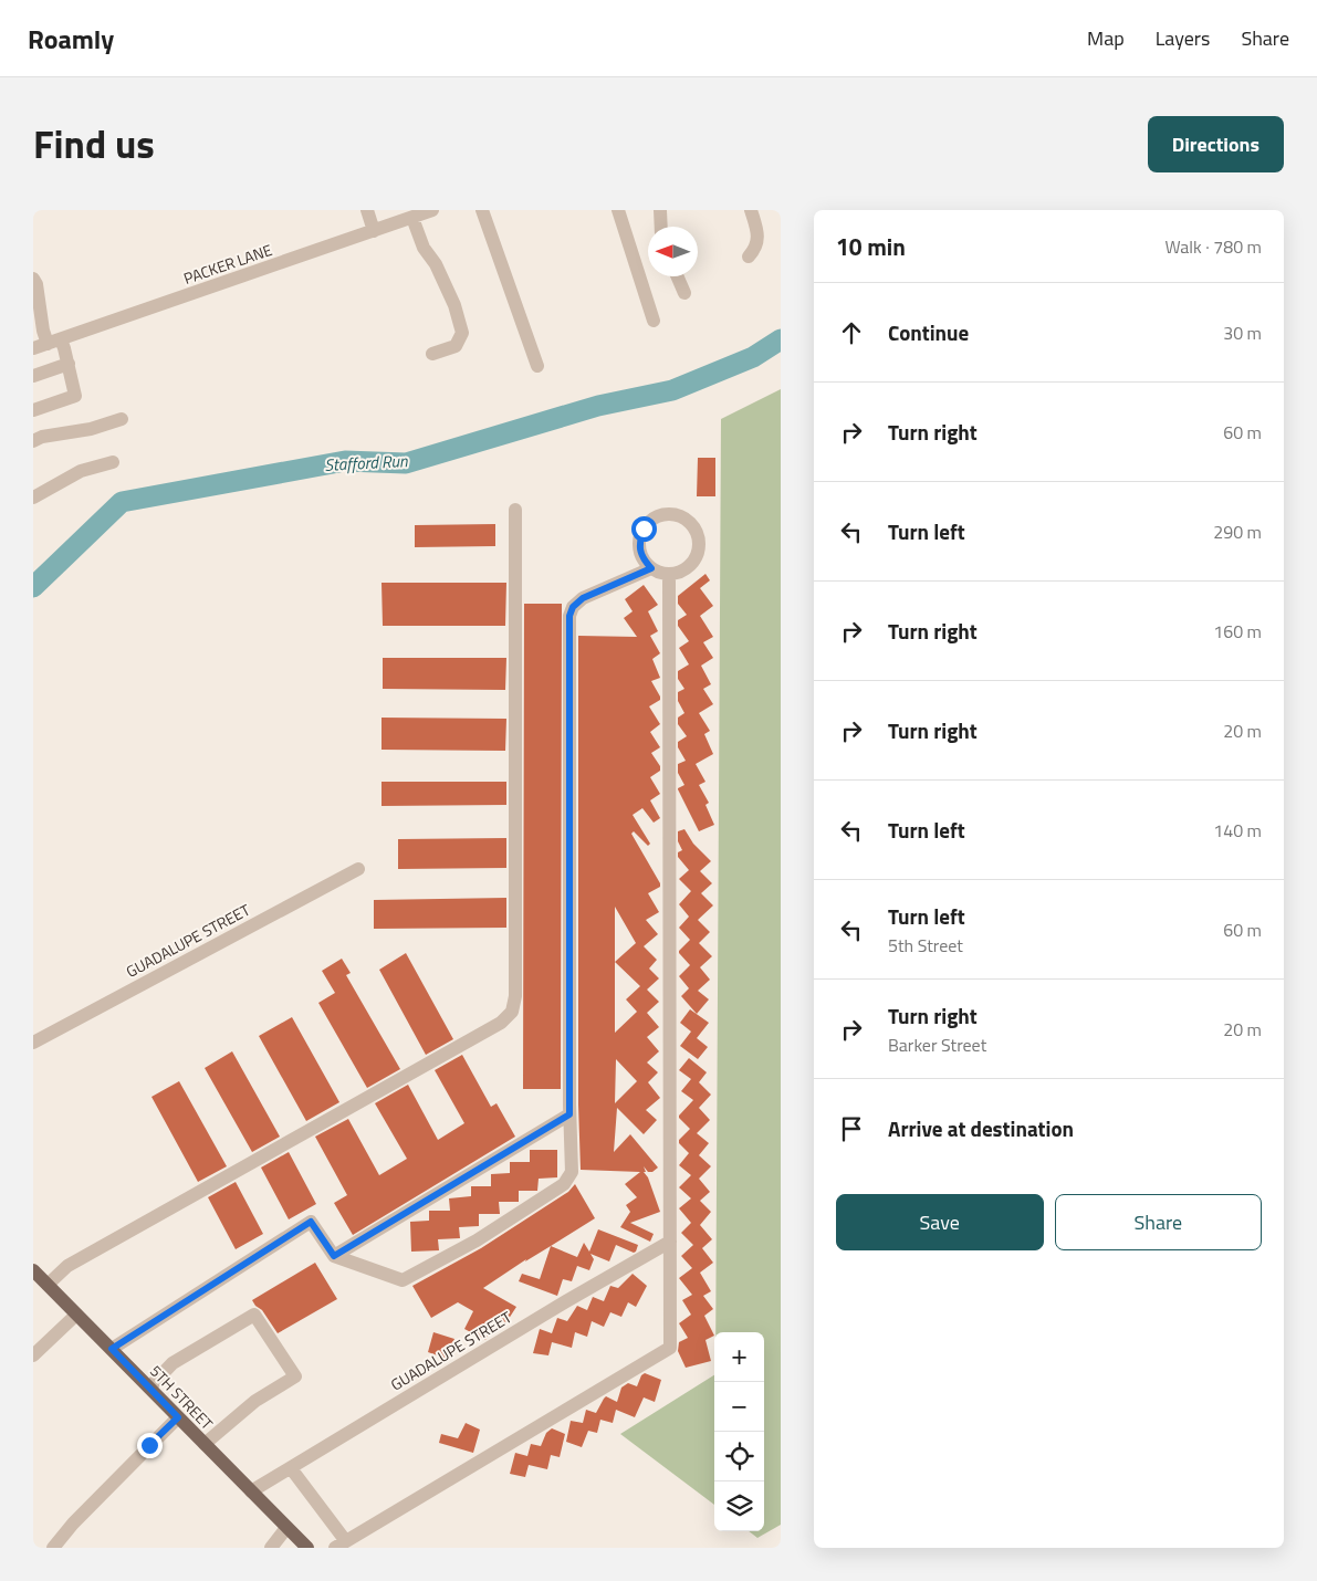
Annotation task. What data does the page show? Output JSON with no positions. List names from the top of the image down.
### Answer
{
  "streets": {
    "main road": ["5TH STREET"],
    "street": ["PACKER LANE", "GUADALUPE STREET"]
  },
  "crossings": [
    ["GUADALUPE STREET", "5TH STREET"]
  ],
  "water": ["Stafford Run"],
  "north": "left",
  "page": {
    "header": "Roamly",
    "nav": ["Map", "Layers", "Share"],
    "title": "Find us",
    "buttons": [
      "Directions",
      ["Save", "Share"]
    ],
    "heading": ["10 min", "Walk · 780 m"],
    "list": [
      ["Continue", "30 m"],
      ["Turn right", "60 m"],
      ["Turn left", "290 m"],
      ["Turn right", "160 m"],
      ["Turn right", "20 m"],
      ["Turn left", "140 m"],
      ["Turn left", "5th Street", "60 m"],
      ["Turn right", "Barker Street", "20 m"],
      "Arrive at destination"
    ],
    "map_buttons": ["+", "−"]
  }
}
